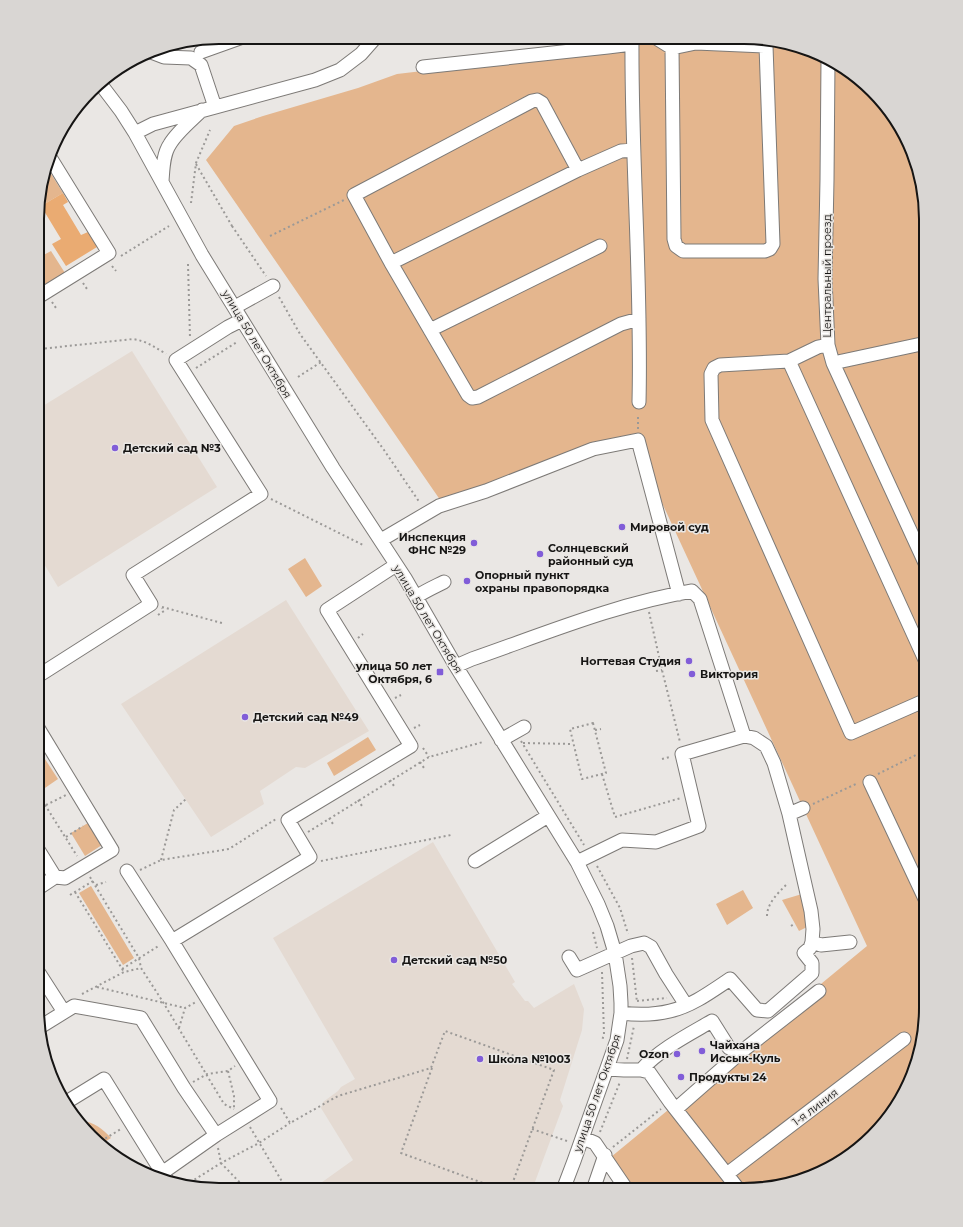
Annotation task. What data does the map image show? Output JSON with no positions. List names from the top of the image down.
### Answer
{
  "streets": {
    "street": ["Центральный проезд", "улица 50 лет Октября", "1-я линия"]
  },
  "places": {
    "other": [
      "Детский сад №3",
      "Мировой суд",
      "Инспекция ФНС №29",
      "Солнцевский районный суд",
      "Опорный пункт охраны правопорядка",
      "Ногтевая Студия",
      "Виктория",
      "Детский сад №49",
      "Детский сад №50",
      "Чайхана Иссык-Куль",
      "Ozon",
      "Школа №1003",
      "Продукты 24"
    ],
    "transit": ["улица 50 лет Октября, 6"]
  }
}
